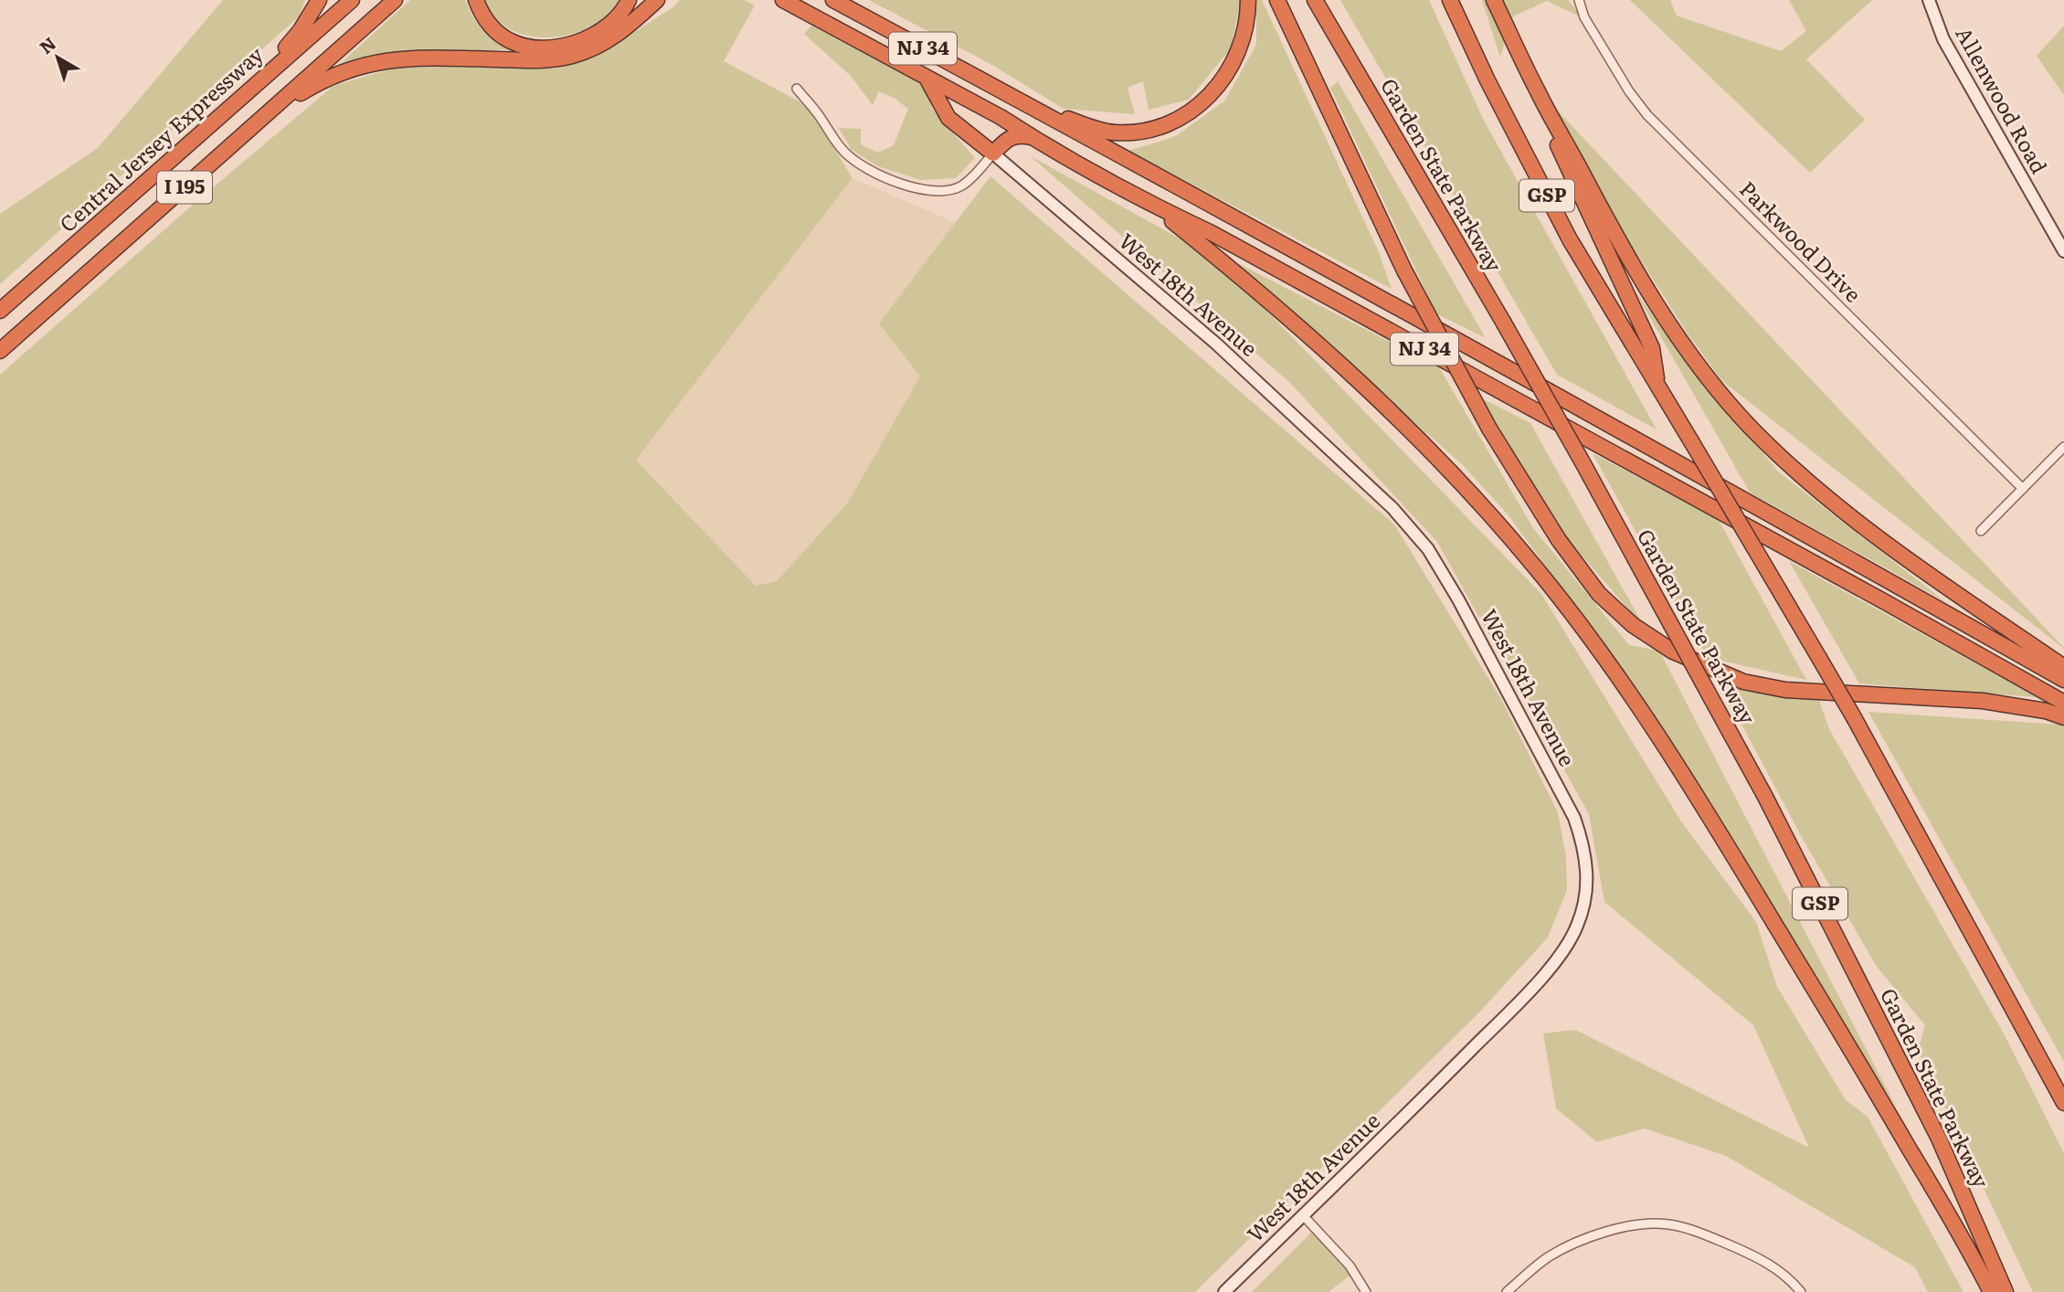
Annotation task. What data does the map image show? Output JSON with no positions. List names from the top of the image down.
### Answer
{
  "streets": {
    "highway": [
      "NJ 34",
      "Central Jersey Expressway",
      "Garden State Parkway",
      "I 195",
      "GSP"
    ],
    "street": ["Allenwood Road", "Parkwood Drive", "West 18th Avenue"]
  },
  "north": "top left"
}
